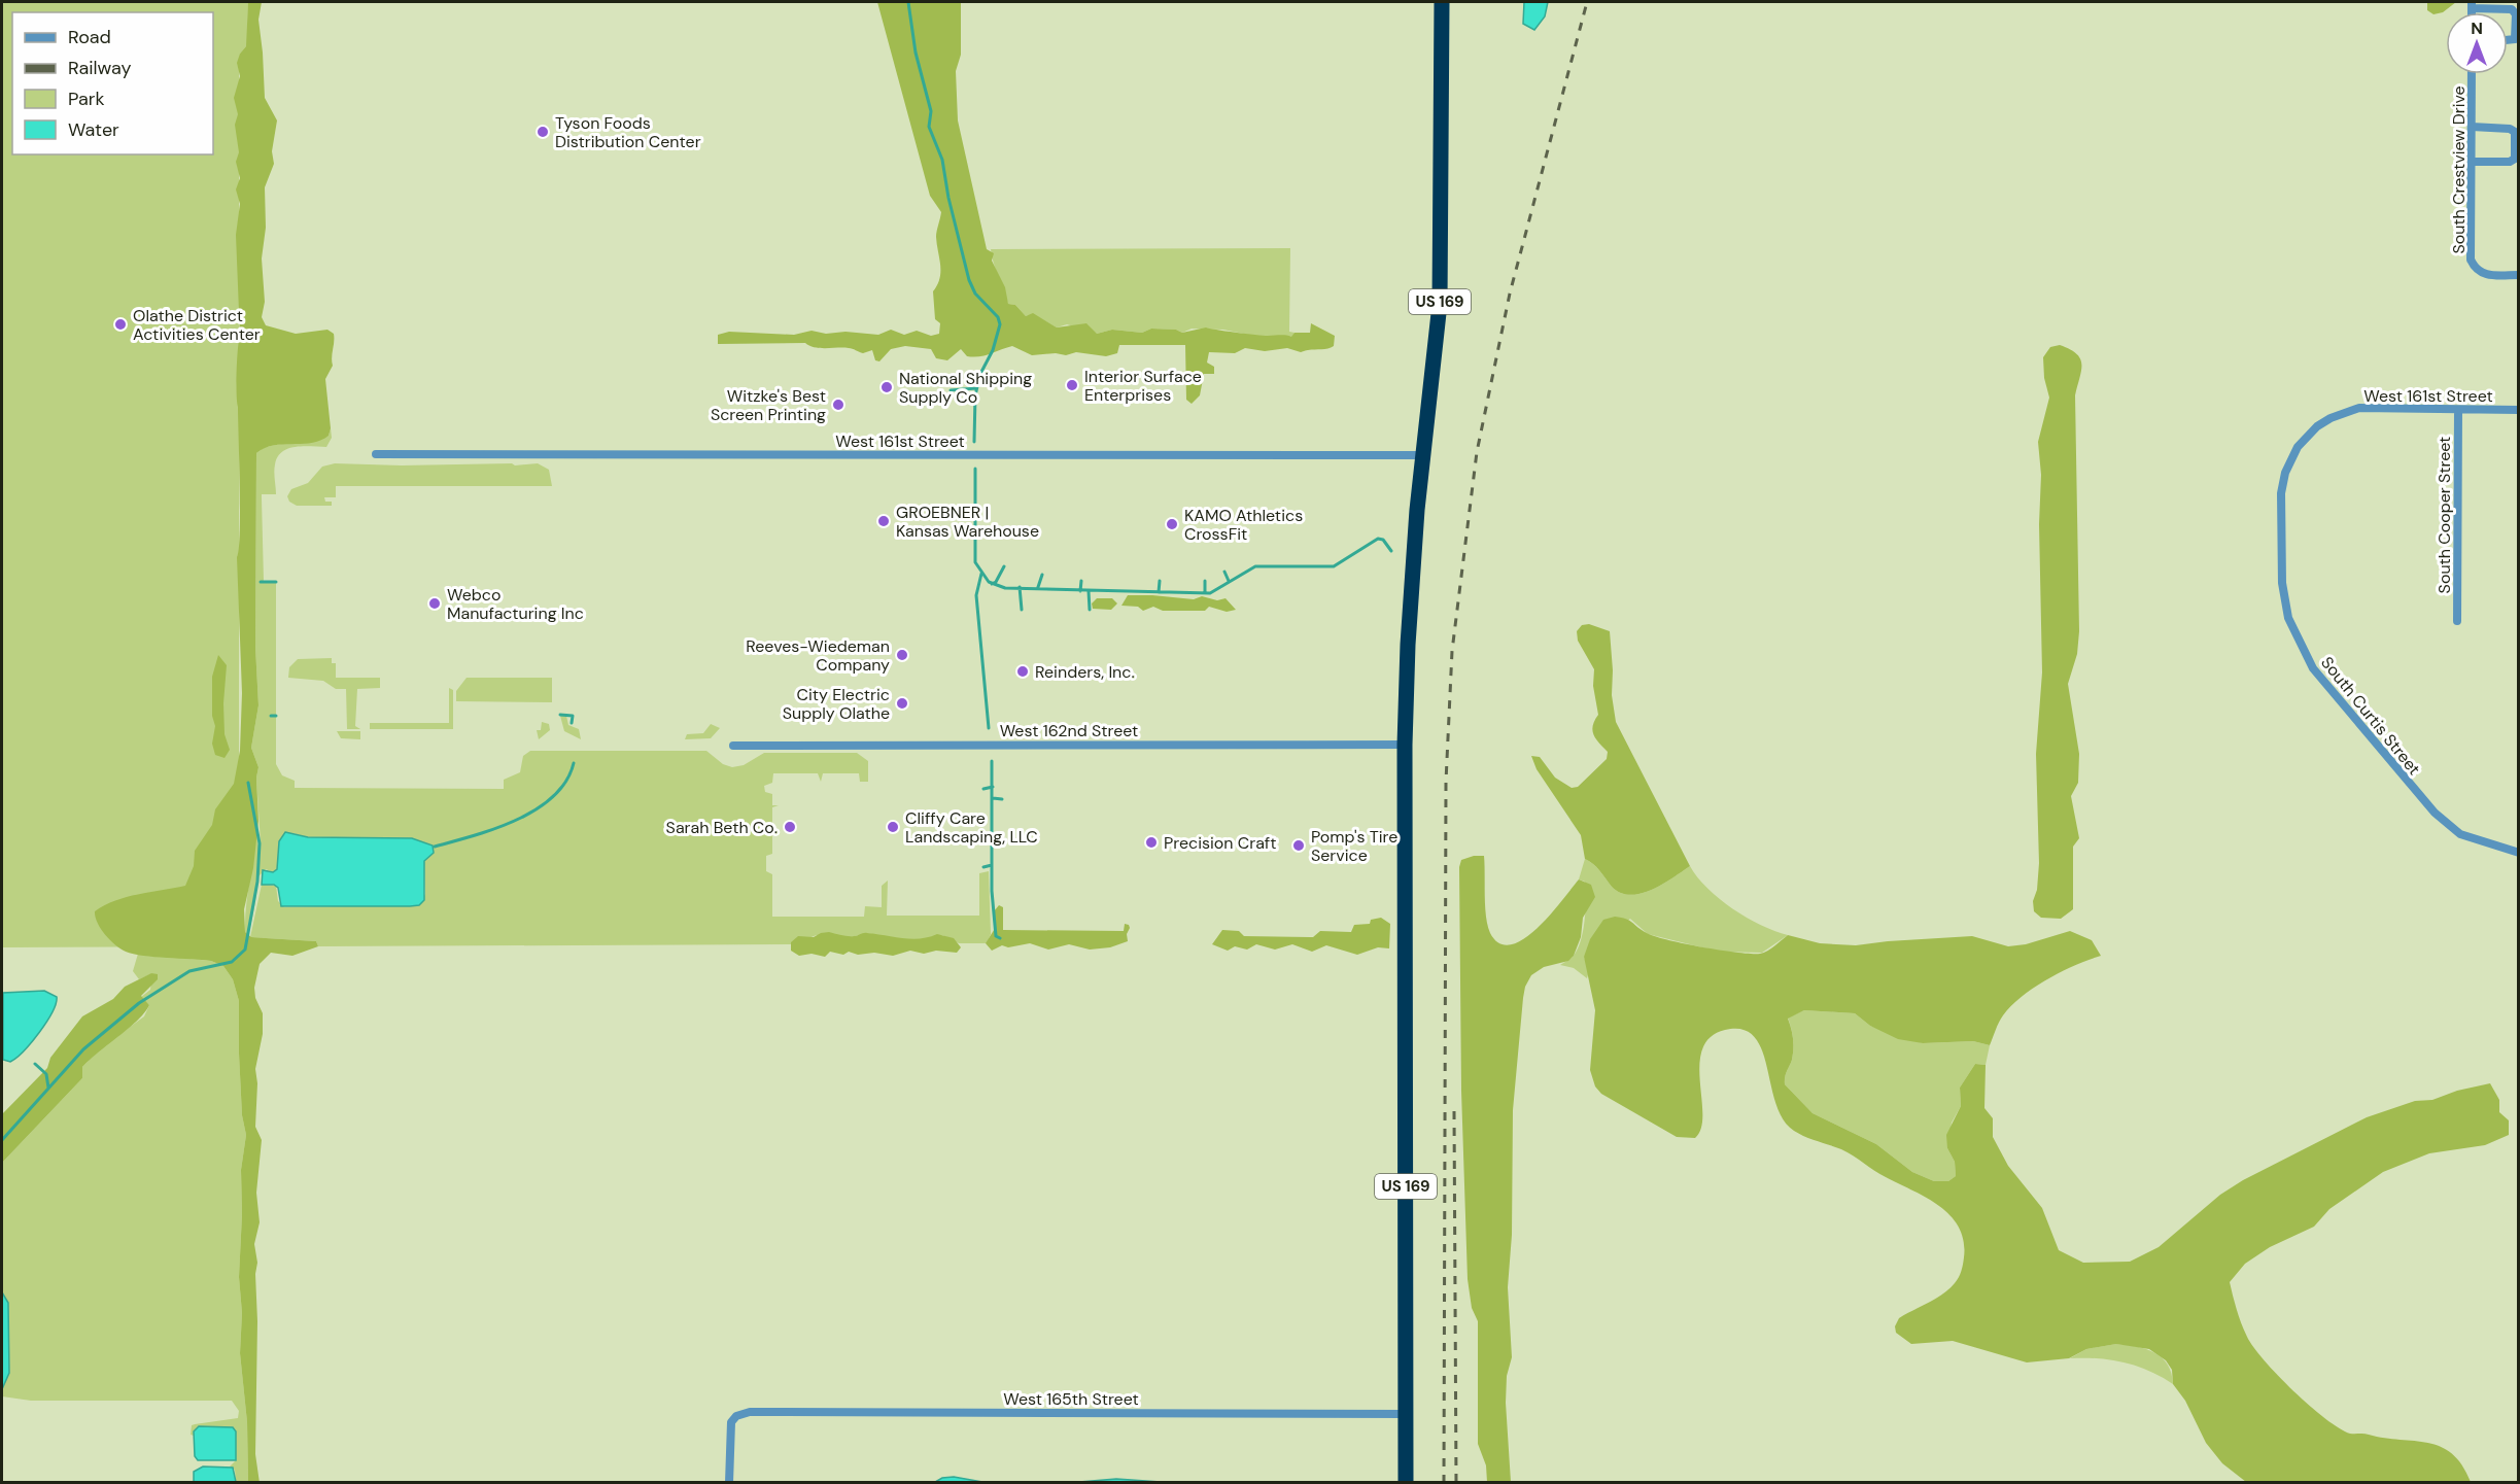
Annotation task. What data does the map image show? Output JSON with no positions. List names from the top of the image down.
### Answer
{
  "streets": {
    "highway": ["US 169"],
    "street": [
      "South Crestview Drive",
      "West 161st Street",
      "South Cooper Street",
      "South Curtis Street",
      "West 162nd Street",
      "West 165th Street"
    ]
  },
  "crossings": [
    ["US 169", "West 161st Street"],
    ["US 169", "West 162nd Street"],
    ["US 169", "West 165th Street"],
    ["West 161st Street", "South Cooper Street"],
    ["West 161st Street", "South Curtis Street"]
  ],
  "places": [
    "Tyson Foods Distribution Center",
    "Olathe District Activities Center",
    "Interior Surface Enterprises",
    "National Shipping Supply Co",
    "Witzke's Best Screen Printing",
    "GROEBNER | Kansas Warehouse",
    "KAMO Athletics CrossFit",
    "Webco Manufacturing Inc",
    "Reeves-Wiedeman Company",
    "Reinders, Inc.",
    "City Electric Supply Olathe",
    "Sarah Beth Co.",
    "Cliffy Care Landscaping, LLC",
    "Precision Craft",
    "Pomp's Tire Service"
  ],
  "legend": [
    "Road",
    "Railway",
    "Park",
    "Water"
  ],
  "north": "top"
}
